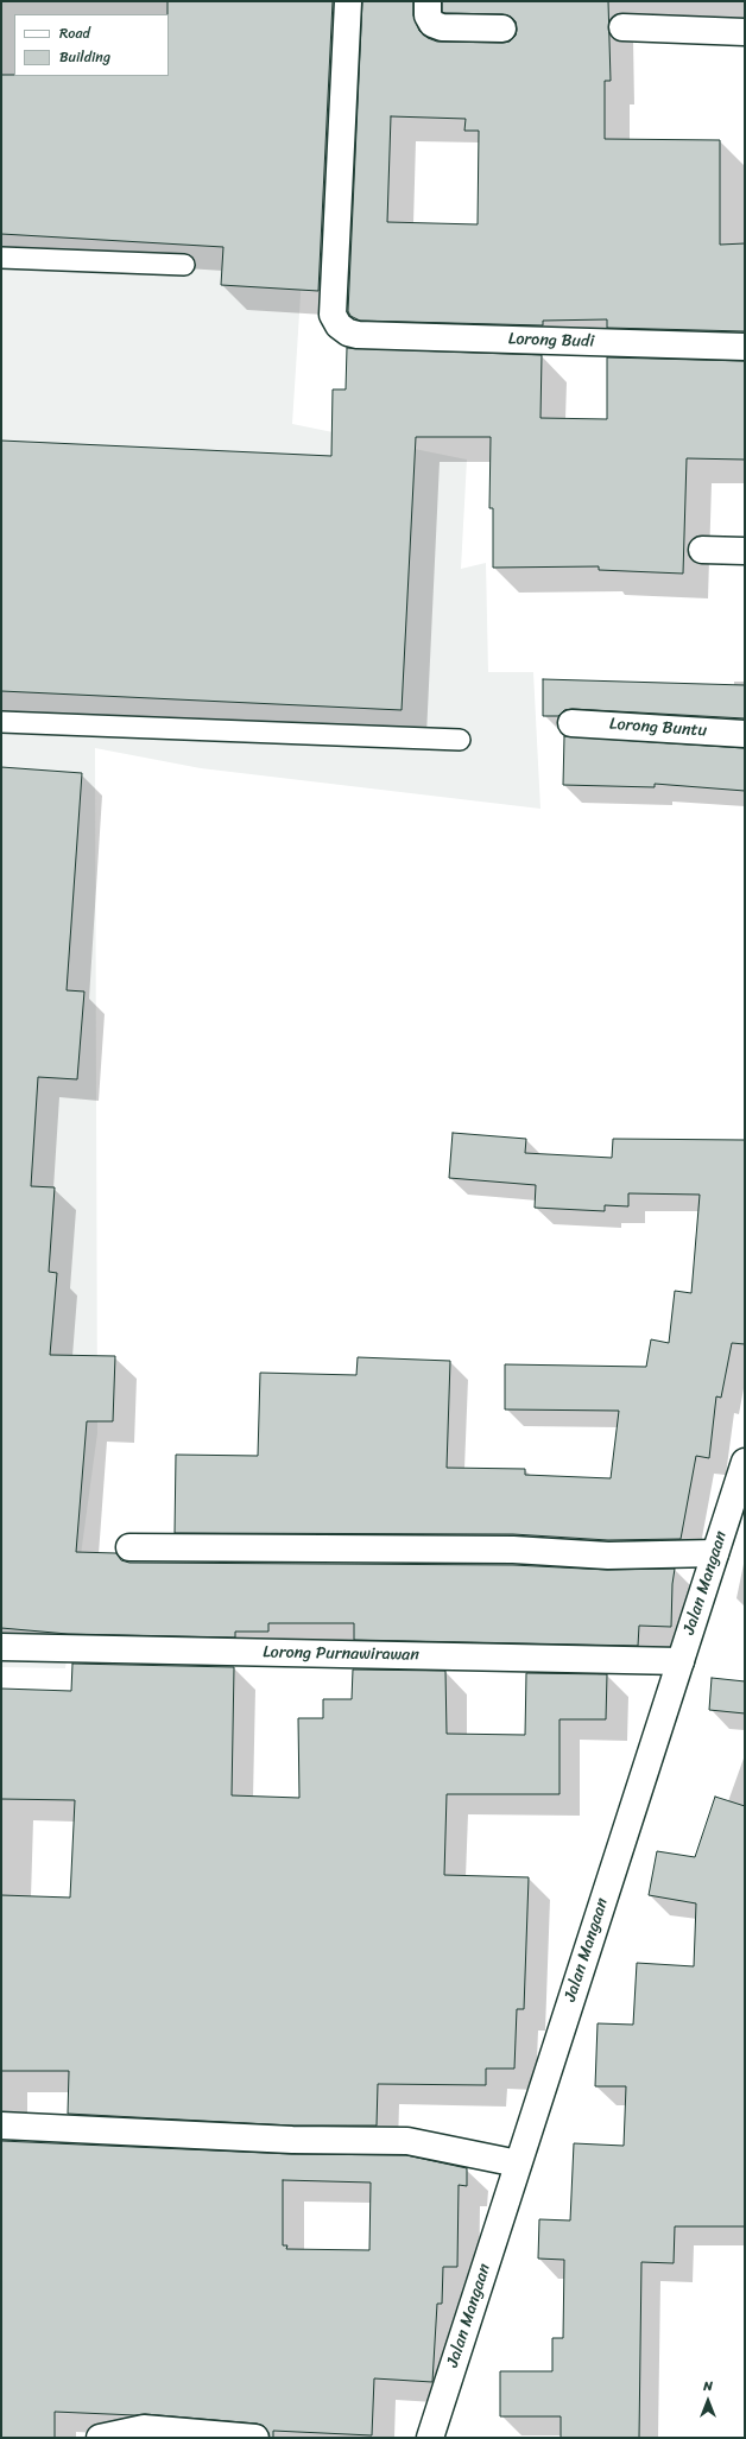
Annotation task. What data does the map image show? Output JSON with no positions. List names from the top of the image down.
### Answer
{
  "streets": {
    "street": [
      "Lorong Budi",
      "Lorong Buntu",
      "Jalan Mangaan",
      "Lorong Purnawirawan"
    ]
  },
  "crossings": [
    ["Jalan Mangaan", "Lorong Purnawirawan"]
  ],
  "legend": ["Road", "Building"],
  "north": "top"
}
